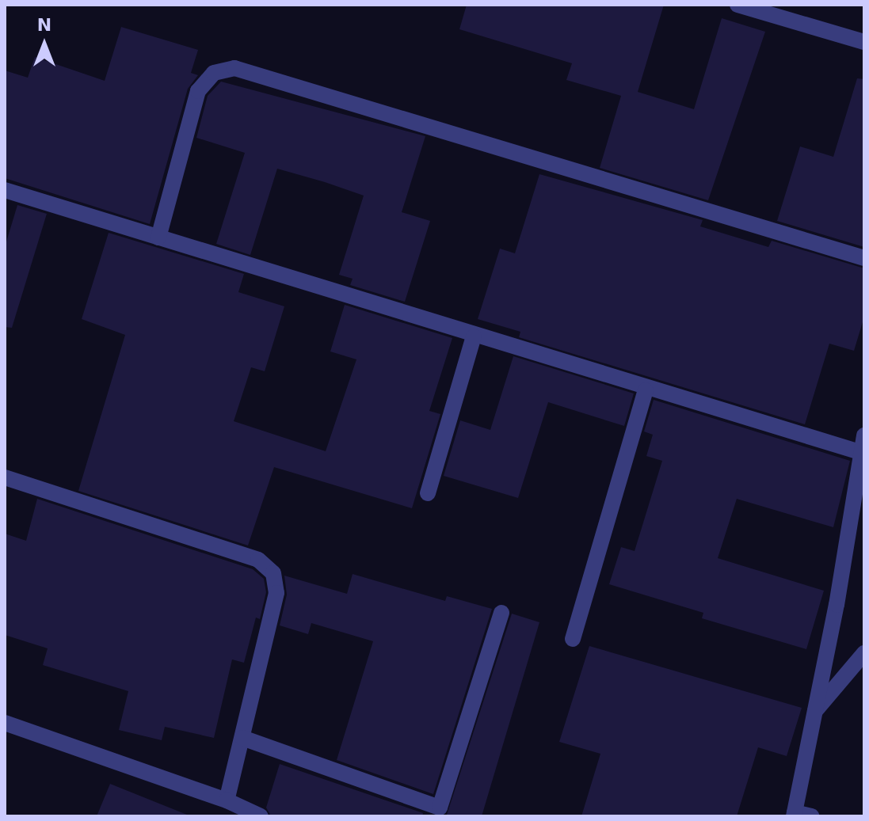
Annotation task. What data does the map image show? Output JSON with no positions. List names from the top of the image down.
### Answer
{
  "north": "top"
}
